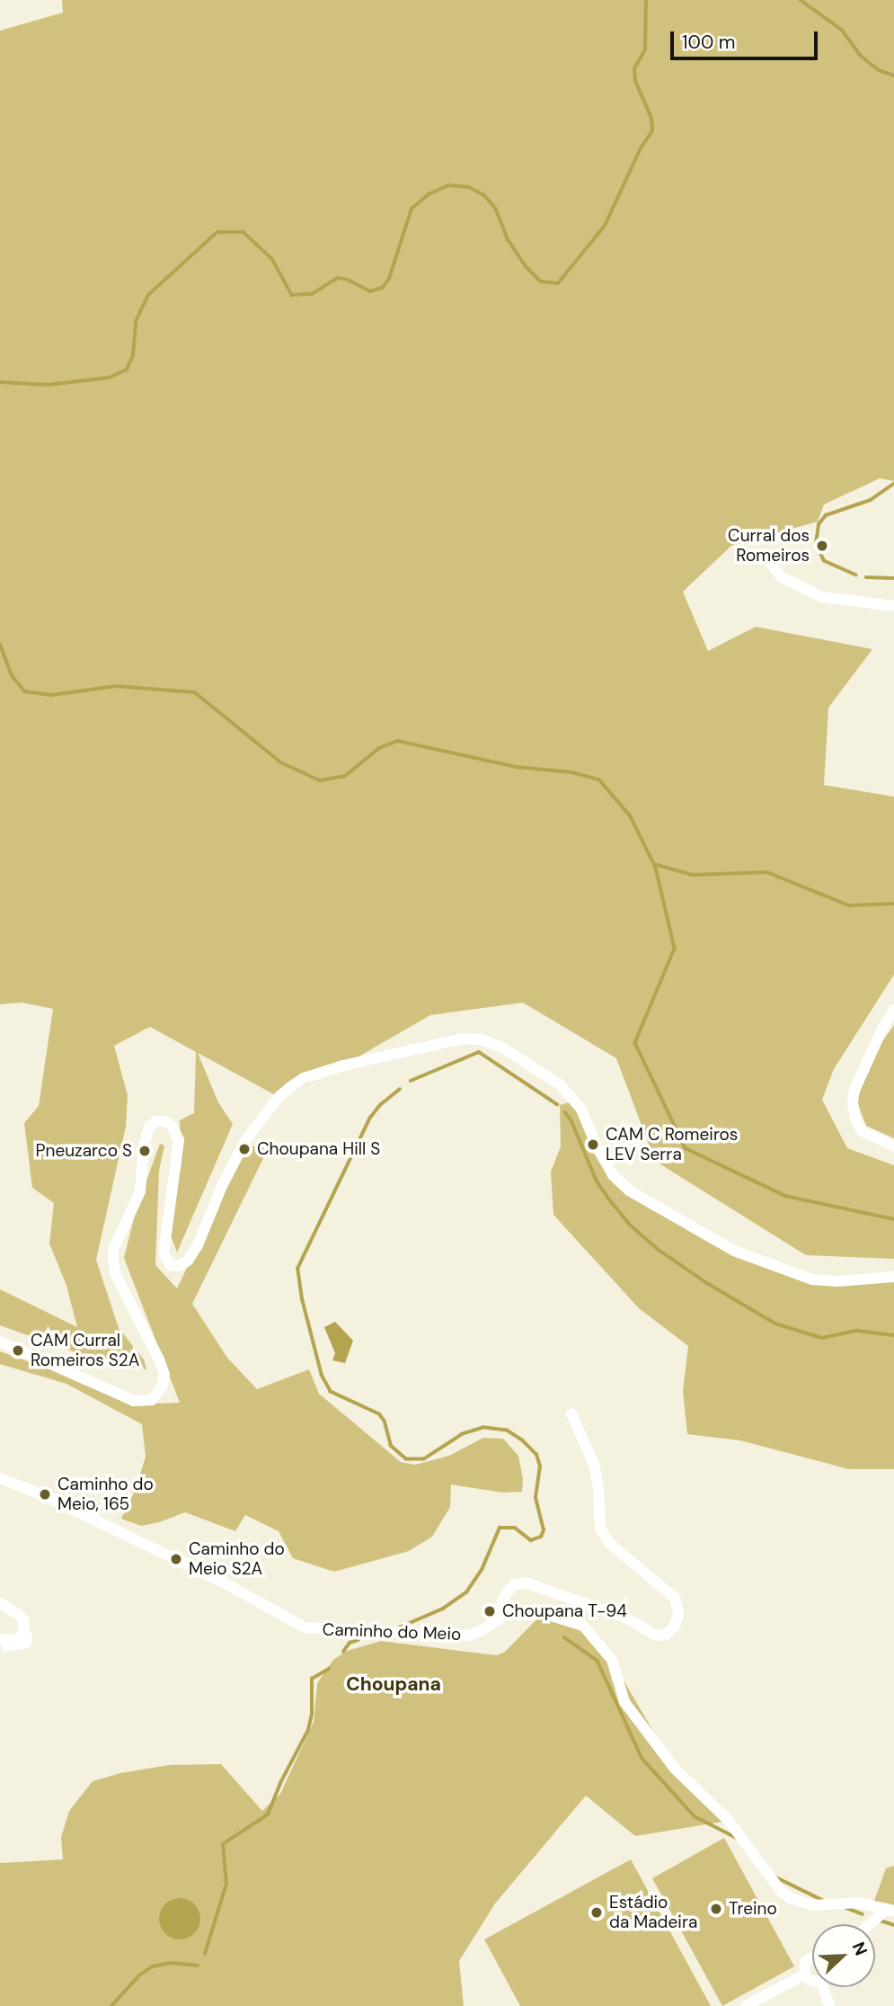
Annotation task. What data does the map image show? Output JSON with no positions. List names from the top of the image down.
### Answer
{
  "streets": {
    "street": ["Caminho do Meio"]
  },
  "districts": ["Choupana"],
  "places": [
    "Curral dos Romeiros",
    "CAM C Romeiros LEV Serra",
    "Choupana Hill S",
    "Pneuzarco S",
    "CAM Curral Romeiros S2A",
    "Caminho do Meio, 165",
    "Caminho do Meio S2A",
    "Choupana T-94",
    "Treino",
    "Estádio da Madeira"
  ],
  "scale_bar": "100 m",
  "north": "top right"
}
